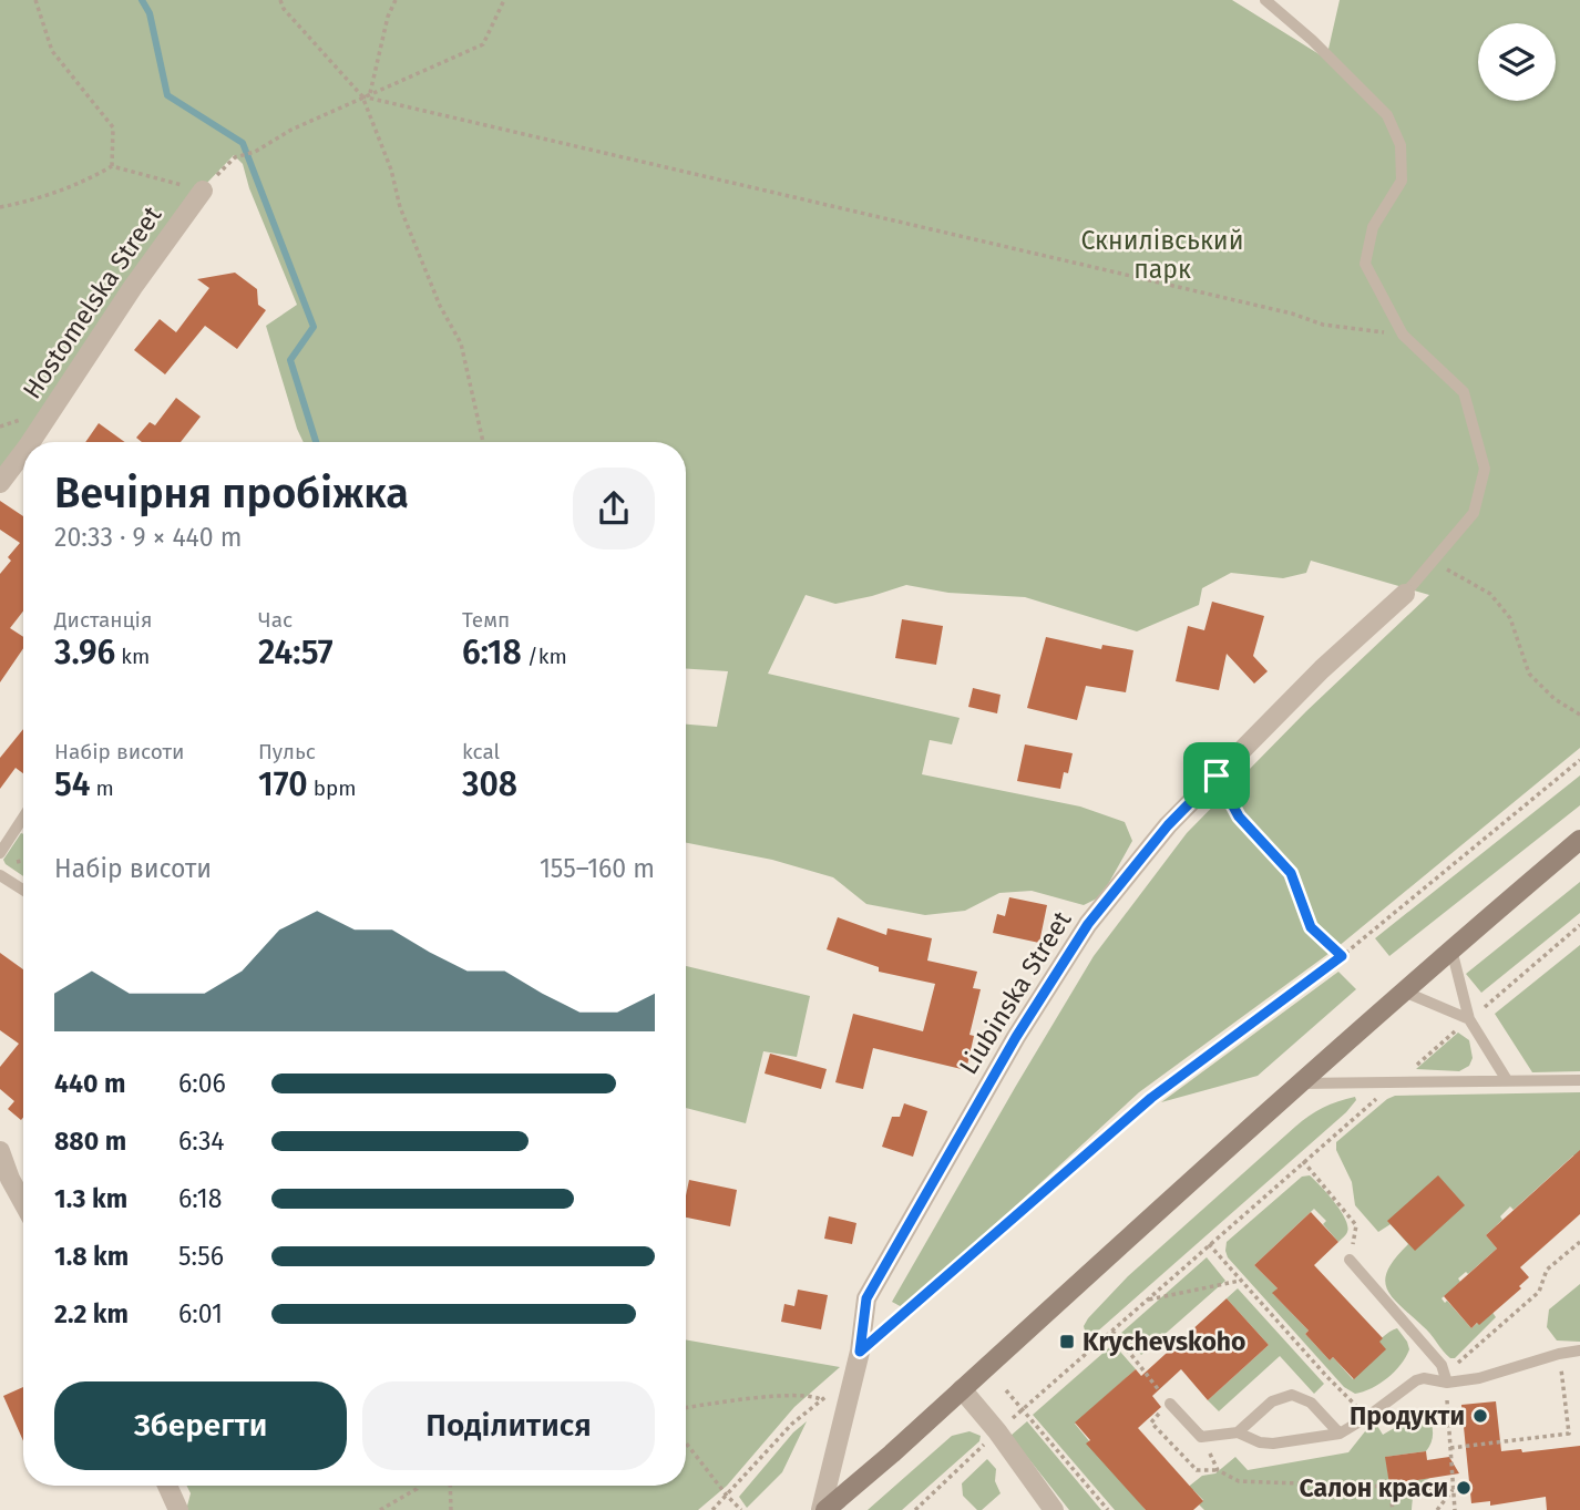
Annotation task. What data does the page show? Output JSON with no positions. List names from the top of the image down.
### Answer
{
  "streets": {
    "main road": ["Liubinska Street"],
    "street": ["Hostomelska Street"]
  },
  "parks": ["Скнилівський парк"],
  "places": {
    "transit": ["Krychevskoho"],
    "other": ["Продукти", "Салон краси"]
  },
  "page": {
    "heading": ["Вечірня пробіжка", "20:33 · 9 × 440 m"],
    "stats": [
      ["Дистанція", "3.96 km"],
      ["Час", "24:57"],
      ["Темп", "6:18 /km"],
      ["Набір висоти", "54 m"],
      ["Пульс", "170 bpm"],
      ["kcal", "308"]
    ],
    "chart": ["Набір висоти", "155–160 m"],
    "list": [
      {
        "name": "440 m",
        "note": "6:06"
      },
      {
        "name": "880 m",
        "note": "6:34"
      },
      {
        "name": "1.3 km",
        "note": "6:18"
      },
      {
        "name": "1.8 km",
        "note": "5:56"
      },
      {
        "name": "2.2 km",
        "note": "6:01"
      }
    ],
    "buttons": ["Зберегти", "Поділитися"]
  }
}
